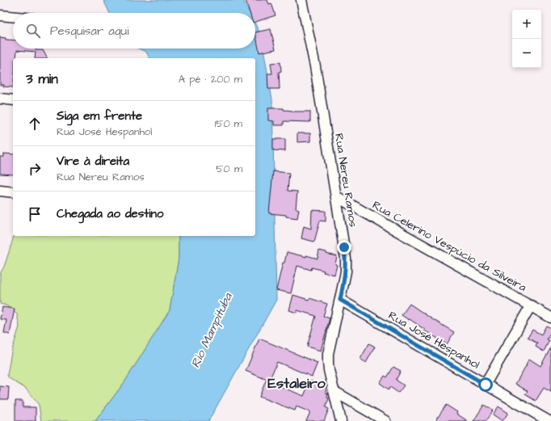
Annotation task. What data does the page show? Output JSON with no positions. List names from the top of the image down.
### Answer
{
  "streets": {
    "street": ["Rua Nereu Ramos", "Rua Celerino Vespúcio da Silveira", "Rua José Hespanhol"]
  },
  "crossings": [
    ["Rua Nereu Ramos", "Rua Celerino Vespúcio da Silveira"],
    ["Rua Nereu Ramos", "Rua José Hespanhol"]
  ],
  "districts": ["Estaleiro"],
  "water": ["Rio Mampituba"],
  "page": {
    "map_buttons": ["+", "−"],
    "search": "Pesquisar aqui",
    "heading": ["3 min", "A pé · 200 m"],
    "list": [
      ["Siga em frente", "Rua José Hespanhol", "150 m"],
      ["Vire à direita", "Rua Nereu Ramos", "50 m"],
      "Chegada ao destino"
    ]
  }
}
